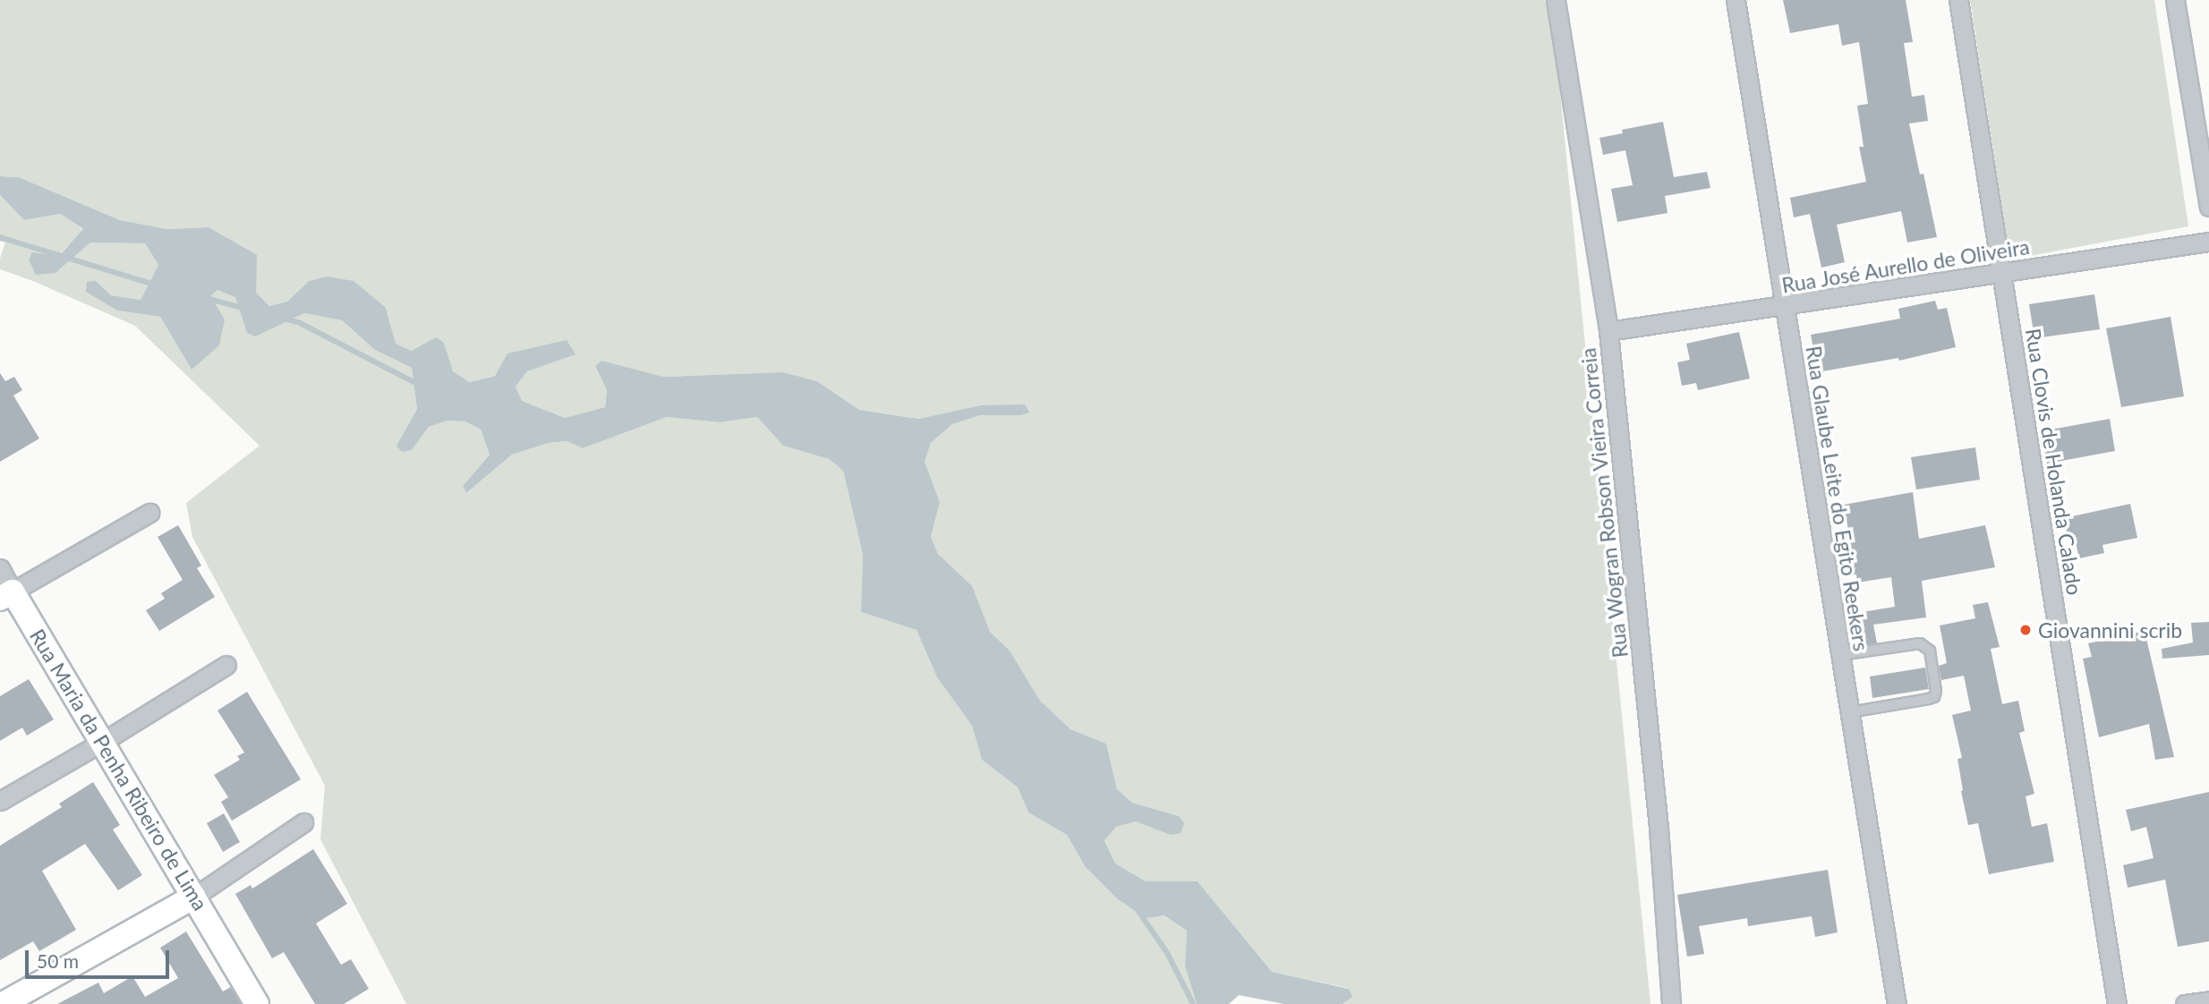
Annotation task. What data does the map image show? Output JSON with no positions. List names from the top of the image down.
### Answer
{
  "streets": {
    "street": [
      "Rua José Aurello de Oliveira",
      "Rua Clovis de Holanda Calado",
      "Rua Glaube Leite do Egito Reekers",
      "Rua Wogran Robson Vieira Correia",
      "Rua Maria da Penha Ribeiro de Lima"
    ]
  },
  "crossings": [
    ["Rua José Aurello de Oliveira", "Rua Clovis de Holanda Calado"],
    ["Rua José Aurello de Oliveira", "Rua Glaube Leite do Egito Reekers"],
    ["Rua José Aurello de Oliveira", "Rua Wogran Robson Vieira Correia"]
  ],
  "places": ["Giovannini scrib"],
  "scale_bar": "50 m"
}
